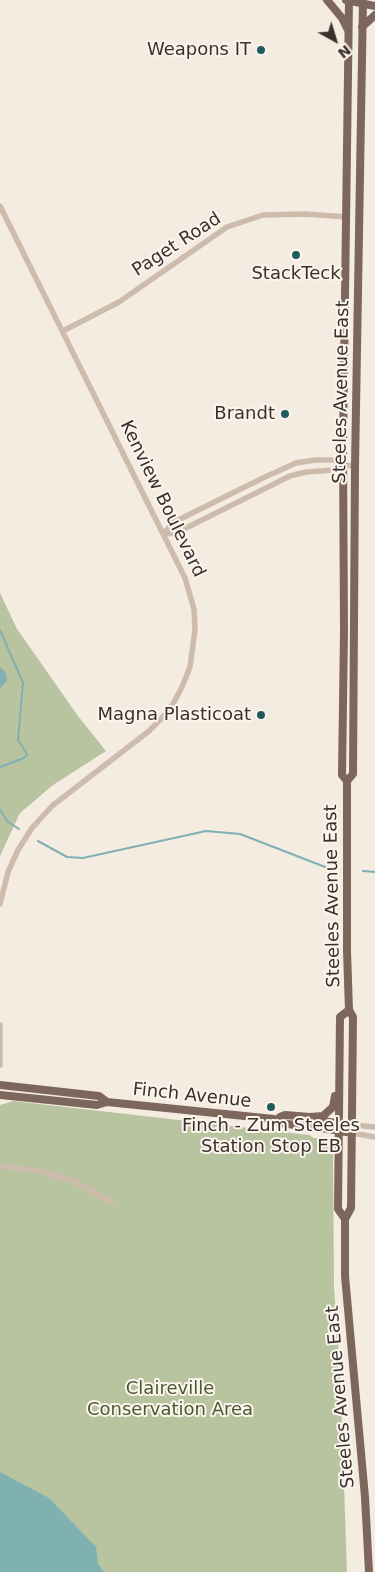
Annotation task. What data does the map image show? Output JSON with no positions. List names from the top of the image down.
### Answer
{
  "streets": {
    "main road": ["Steeles Avenue East", "Finch Avenue"],
    "street": ["Paget Road", "Kenview Boulevard"]
  },
  "crossings": [
    ["Paget Road", "Steeles Avenue East"],
    ["Paget Road", "Kenview Boulevard"],
    ["Steeles Avenue East", "Finch Avenue"]
  ],
  "parks": ["Claireville Conservation Area"],
  "places": [
    "Weapons IT",
    "StackTeck",
    "Brandt",
    "Magna Plasticoat",
    "Finch - Zum Steeles Station Stop EB"
  ],
  "north": "bottom right"
}
